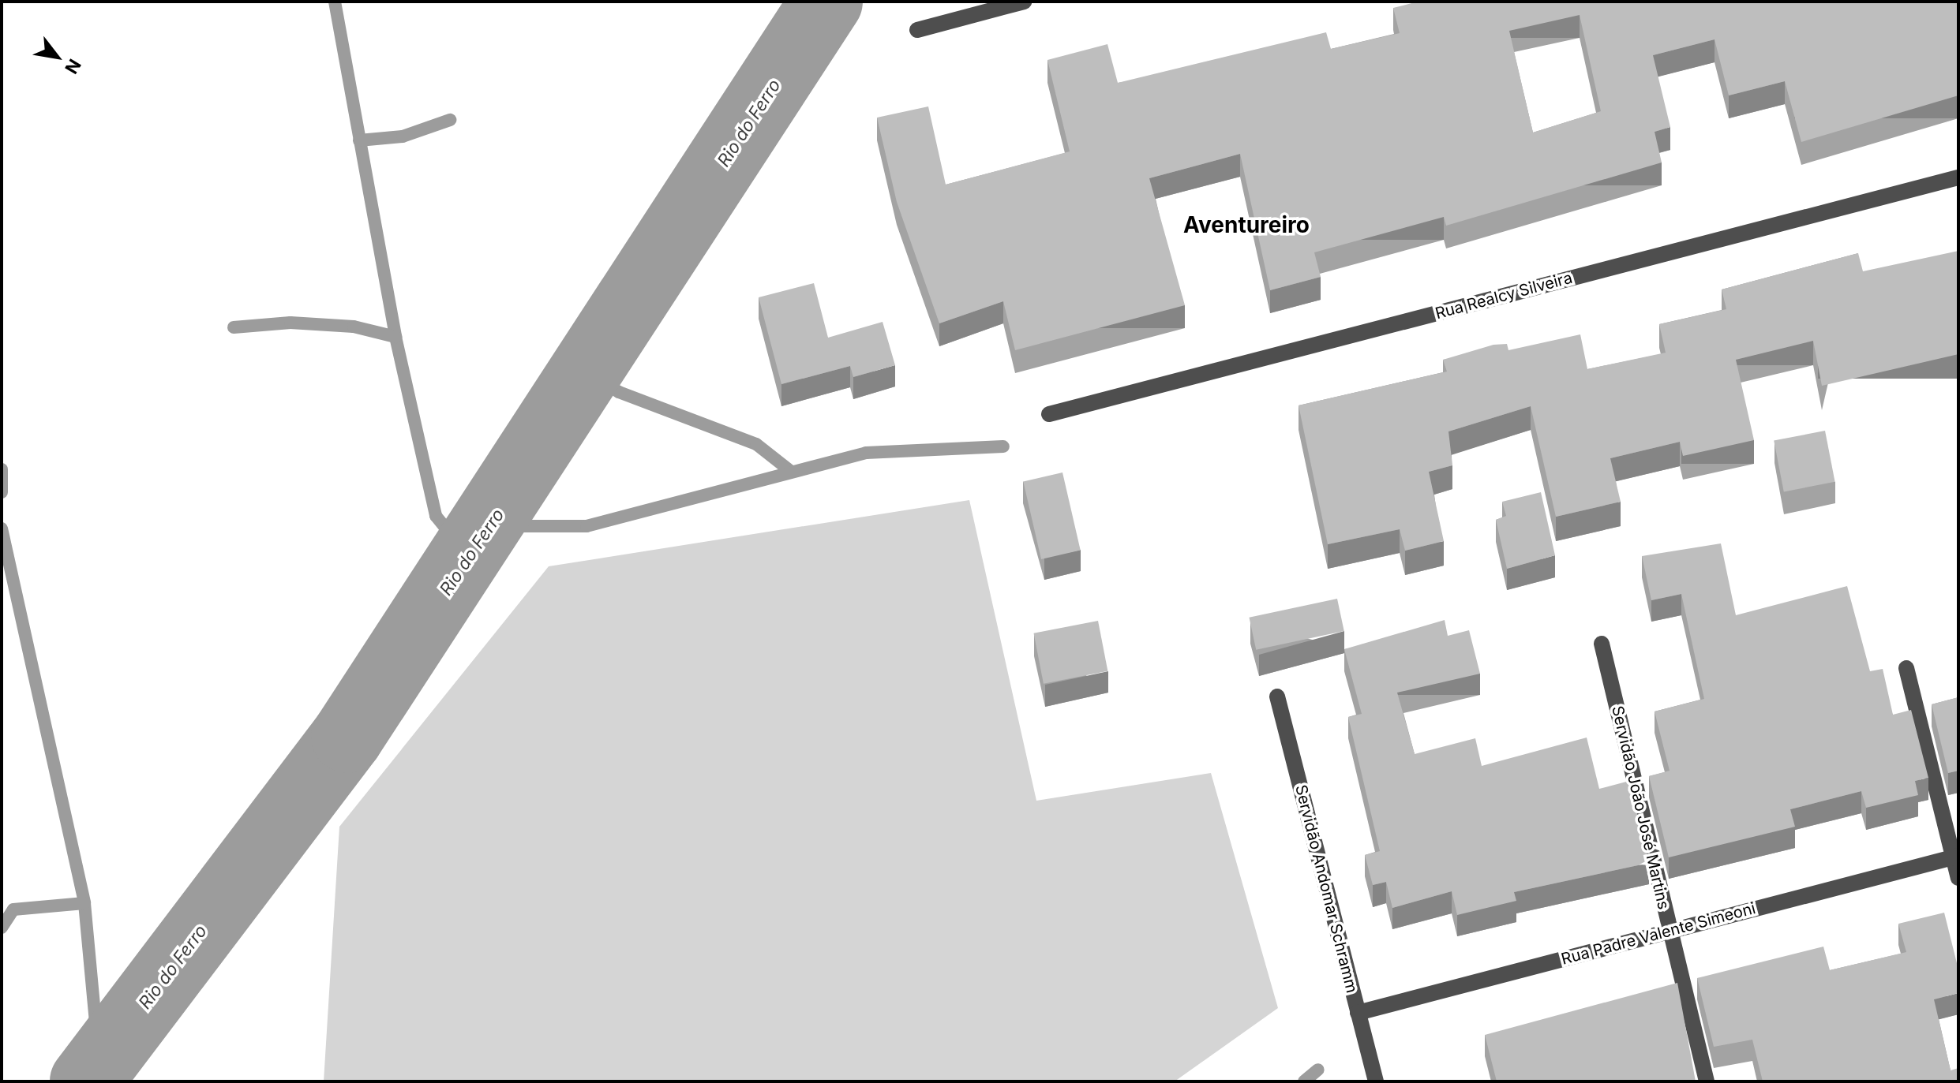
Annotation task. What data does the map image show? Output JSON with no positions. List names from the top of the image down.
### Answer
{
  "streets": {
    "street": [
      "Rua Realcy Silveira",
      "Servidão João José Martins",
      "Servidão Andomar Schramm",
      "Rua Padre Valente Simeoni"
    ]
  },
  "crossings": [
    ["Servidão João José Martins", "Rua Padre Valente Simeoni"],
    ["Servidão Andomar Schramm", "Rua Padre Valente Simeoni"]
  ],
  "districts": ["Aventureiro"],
  "water": ["Rio do Ferro"],
  "north": "bottom right"
}
